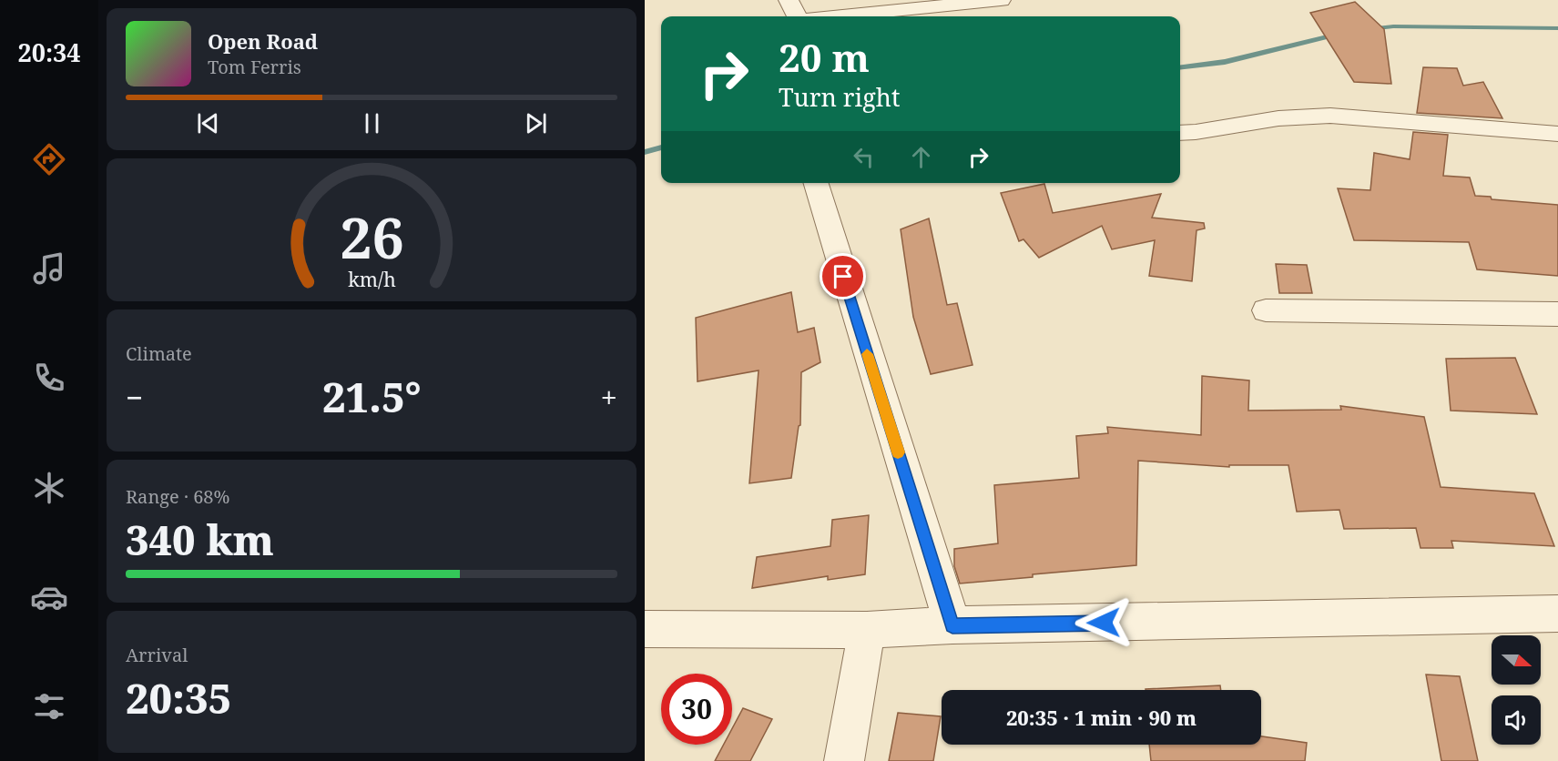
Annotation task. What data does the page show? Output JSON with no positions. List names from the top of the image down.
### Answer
{
  "north": "right",
  "page": {
    "tabs": "20:34",
    "turn": ["20 m", "Turn right"],
    "song": ["Open Road", "Tom Ferris"],
    "tile": [
      "Climate",
      ["Range · 68%", "340 km"],
      ["Arrival", "20:35"]
    ],
    "heat": ["−", "21.5°", "+"],
    "limit": "30",
    "trip": "20:35 · 1 min · 90 m",
    "gauge": ["26", "km/h"]
  }
}
